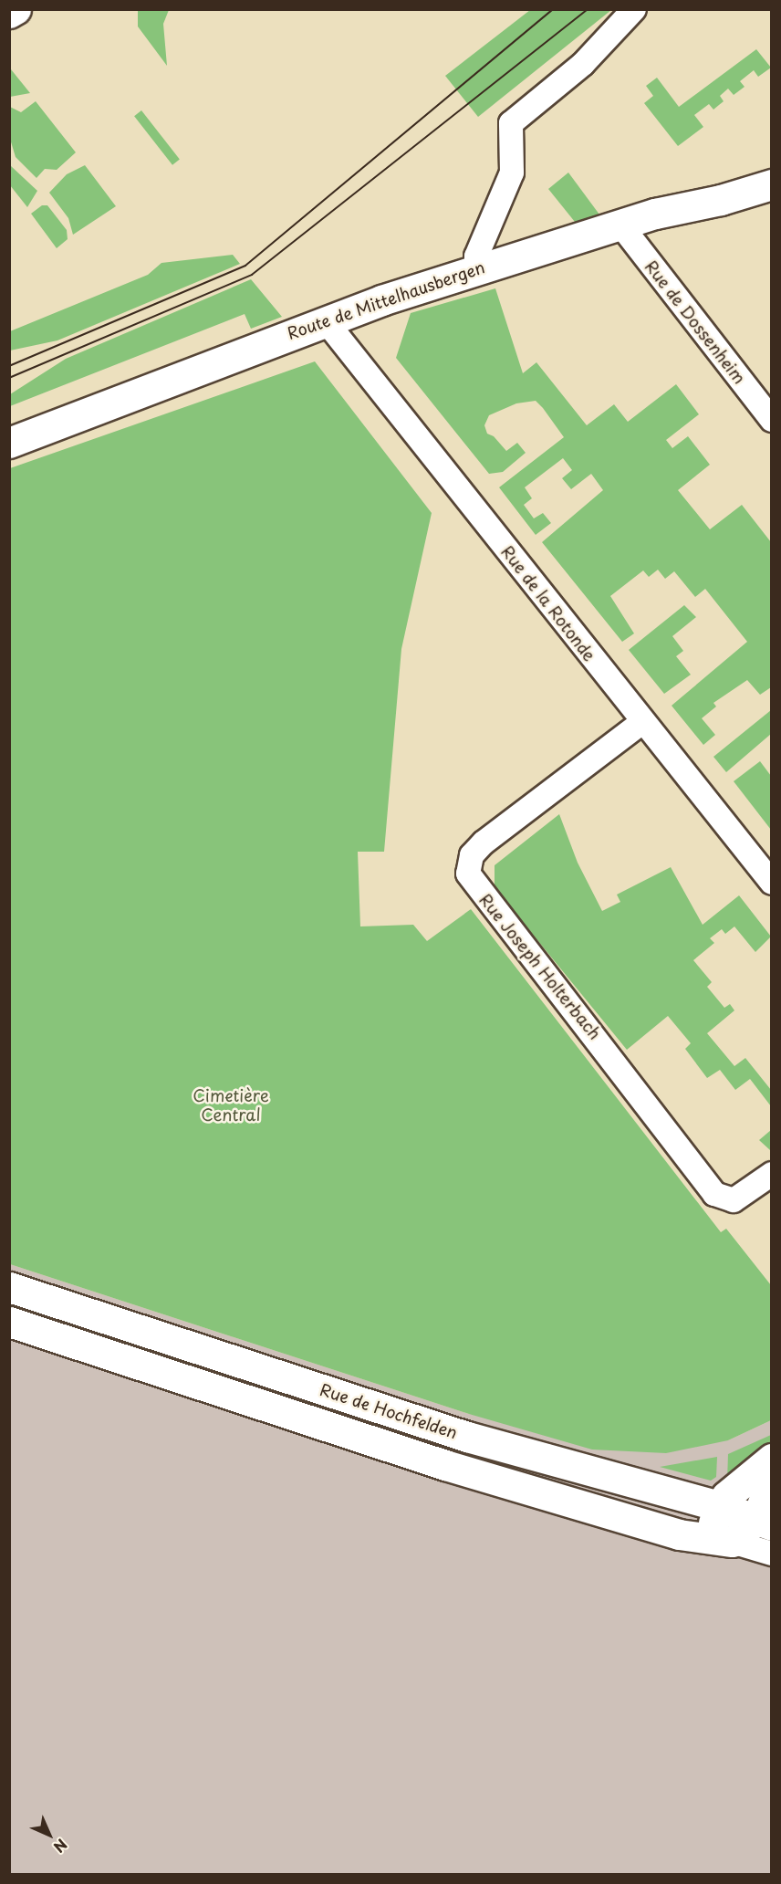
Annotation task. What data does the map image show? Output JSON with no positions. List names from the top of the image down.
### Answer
{
  "streets": {
    "main road": ["Route de Mittelhausbergen", "Rue de Hochfelden"],
    "street": ["Rue de Dossenheim", "Rue de la Rotonde", "Rue Joseph Holterbach"]
  },
  "crossings": [
    ["Route de Mittelhausbergen", "Rue de Dossenheim"],
    ["Route de Mittelhausbergen", "Rue de la Rotonde"],
    ["Rue de la Rotonde", "Rue Joseph Holterbach"]
  ],
  "parks": ["Cimetière Central"],
  "north": "bottom right"
}
